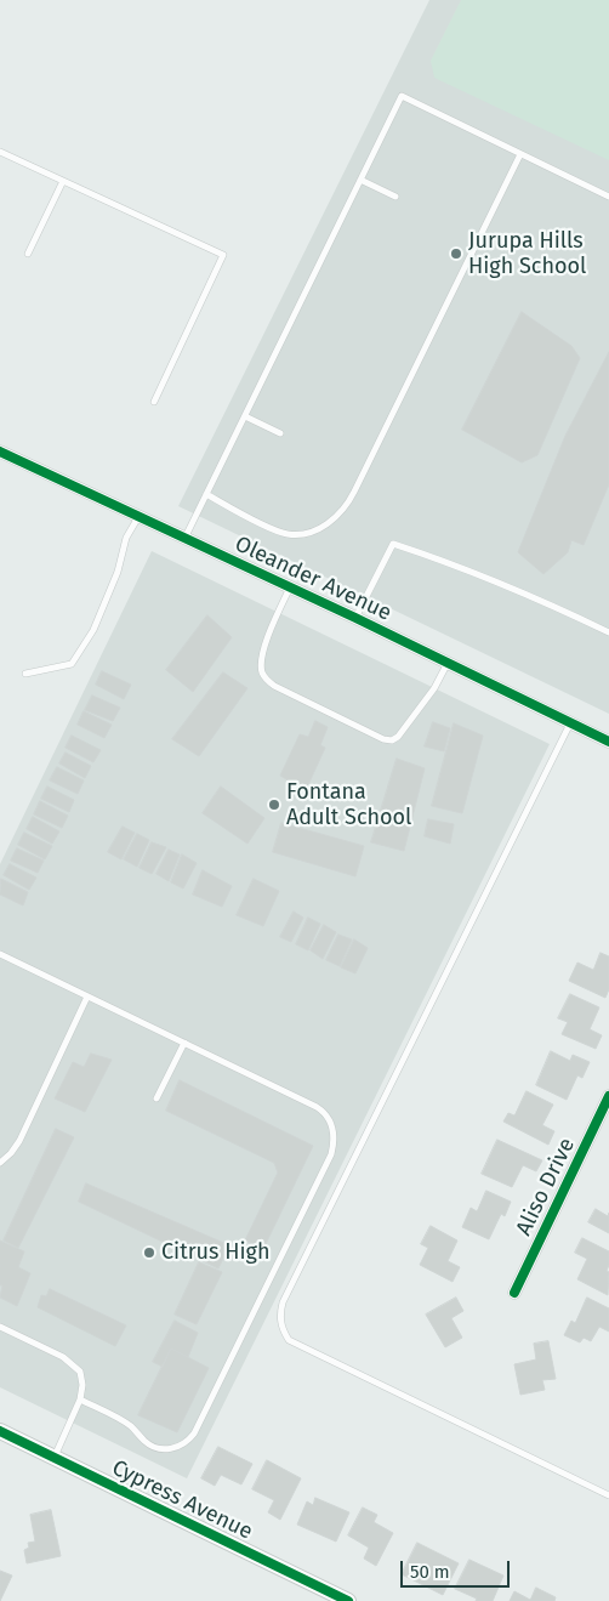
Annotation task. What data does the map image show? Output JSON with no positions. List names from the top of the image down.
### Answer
{
  "streets": {
    "street": ["Oleander Avenue", "Aliso Drive", "Cypress Avenue"]
  },
  "places": ["Jurupa Hills High School", "Fontana Adult School", "Citrus High"],
  "scale_bar": "50 m"
}
